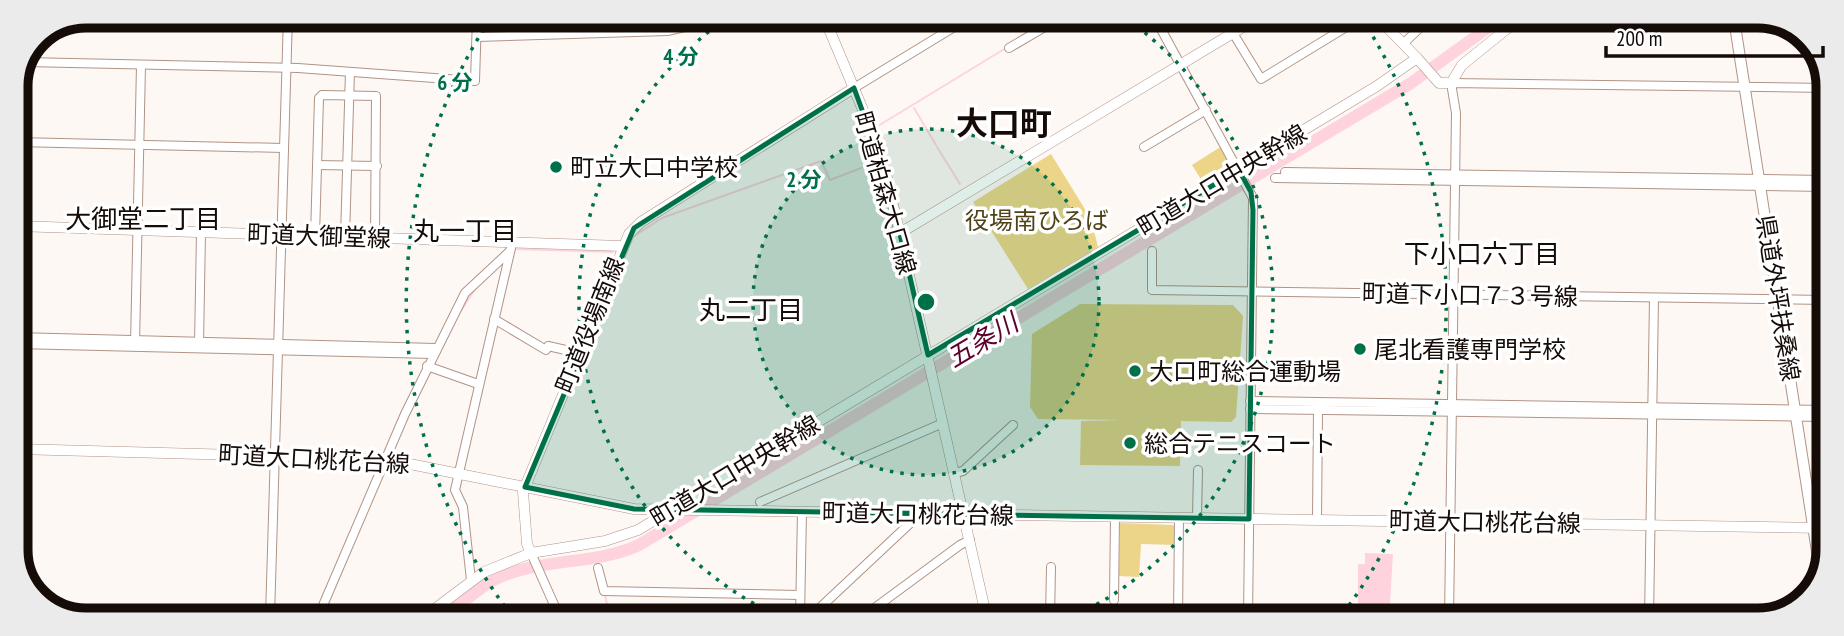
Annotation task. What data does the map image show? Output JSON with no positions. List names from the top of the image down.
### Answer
{
  "streets": {
    "main road": ["県道外坪扶桑線"],
    "street": [
      "町道大口中央幹線",
      "町道柏森大口線",
      "町道大御堂線",
      "町道下小口７３号線",
      "町道役場南線",
      "町道大口桃花台線"
    ]
  },
  "crossings": [
    ["町道大口中央幹線", "町道柏森大口線"],
    ["町道大口中央幹線", "町道役場南線"],
    ["町道大口中央幹線", "町道大口桃花台線"],
    ["町道柏森大口線", "町道役場南線"],
    ["町道柏森大口線", "町道大口桃花台線"],
    ["町道大御堂線", "町道役場南線"],
    ["町道下小口７３号線", "県道外坪扶桑線"],
    ["町道役場南線", "町道大口桃花台線"]
  ],
  "districts": [
    "大口町",
    "大御堂二丁目",
    "丸一丁目",
    "下小口六丁目",
    "丸二丁目"
  ],
  "water": ["五条川"],
  "parks": ["役場南ひろば"],
  "places": [
    "町立大口中学校",
    "尾北看護専門学校",
    "大口町総合運動場",
    "総合テニスコート"
  ],
  "scale_bar": "200 m",
  "rings": ["4 分", "6 分", "2 分"]
}
